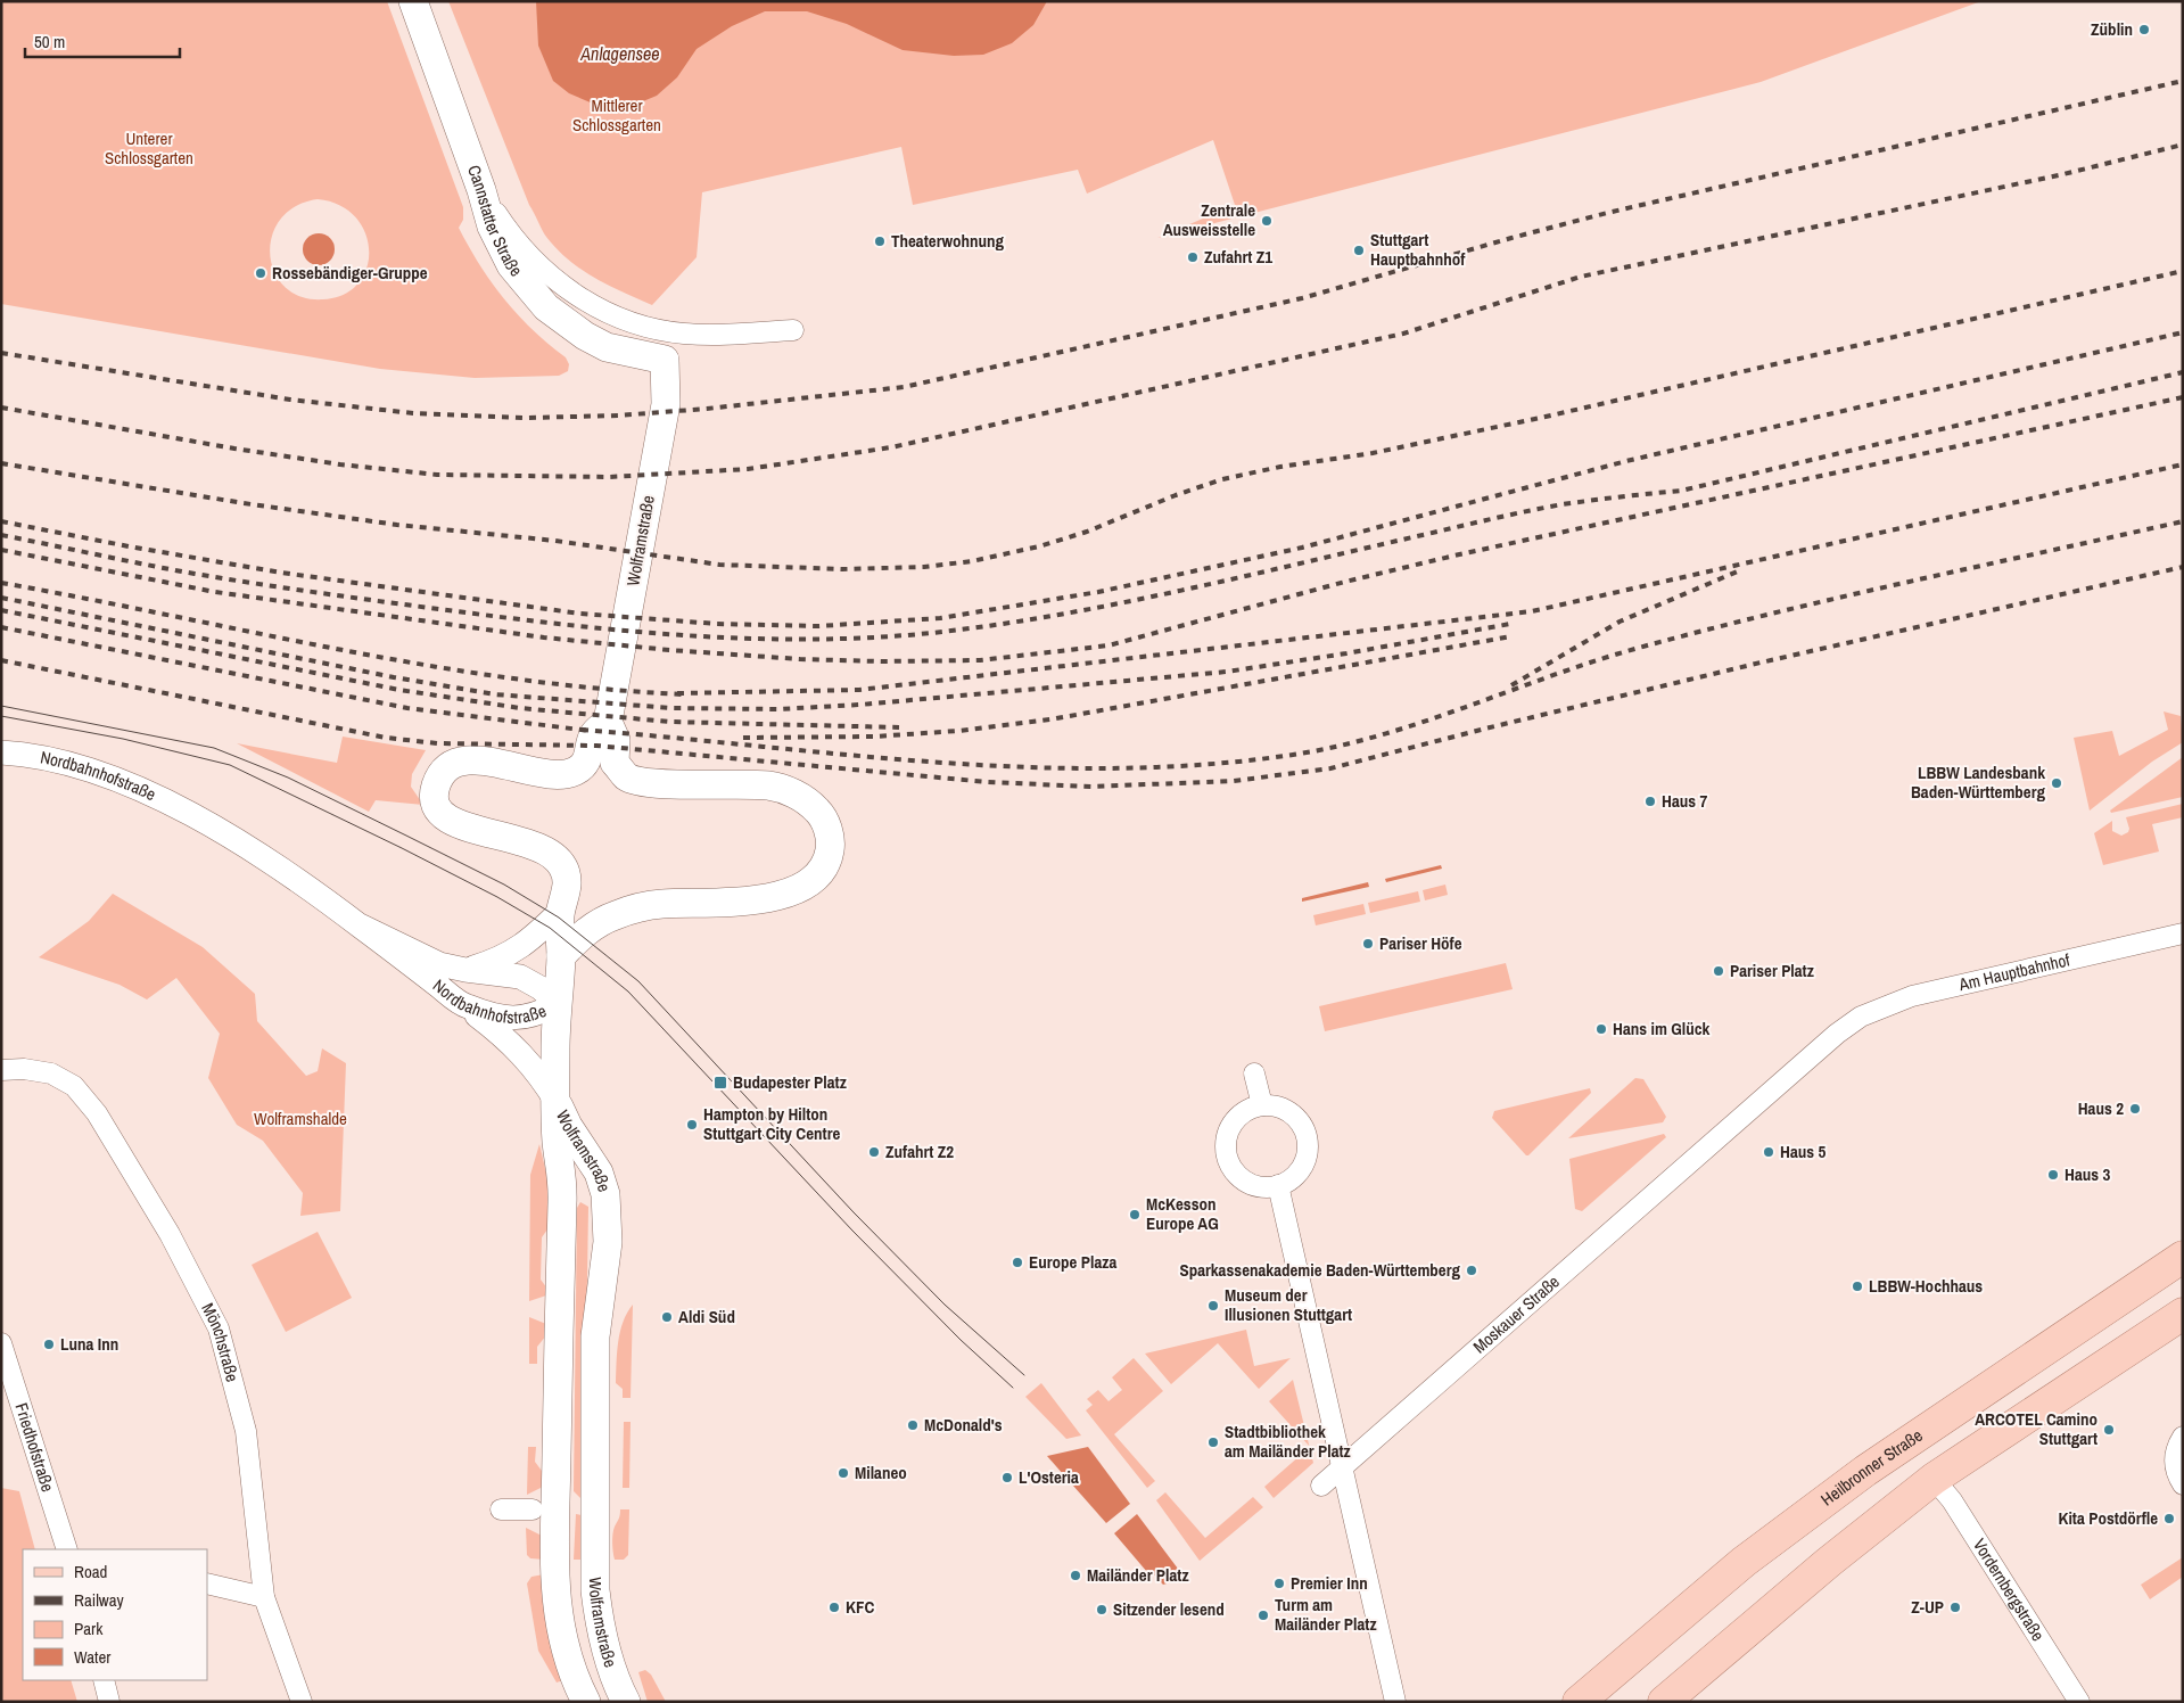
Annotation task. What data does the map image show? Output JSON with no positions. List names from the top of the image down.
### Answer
{
  "streets": {
    "main road": ["Cannstatter Straße", "Wolframstraße", "Heilbronner Straße"],
    "street": [
      "Nordbahnhofstraße",
      "Am Hauptbahnhof",
      "Moskauer Straße",
      "Mönchstraße",
      "Friedhofstraße",
      "Vordernbergstraße"
    ]
  },
  "crossings": [
    ["Cannstatter Straße", "Wolframstraße"],
    ["Am Hauptbahnhof", "Moskauer Straße"]
  ],
  "water": ["Anlagensee"],
  "parks": ["Mittlerer Schlossgarten", "Unterer Schlossgarten", "Wolframshalde"],
  "places": {
    "other": [
      "Züblin",
      "Zentrale Ausweisstelle",
      "Theaterwohnung",
      "Stuttgart Hauptbahnhof",
      "Zufahrt Z1",
      "Rossebändiger-Gruppe",
      "LBBW Landesbank Baden-Württemberg",
      "Haus 7",
      "Pariser Höfe",
      "Pariser Platz",
      "Hans im Glück",
      "Haus 2",
      "Hampton by Hilton Stuttgart City Centre",
      "Zufahrt Z2",
      "Haus 5",
      "Haus 3",
      "McKesson Europe AG",
      "Europe Plaza",
      "Sparkassenakademie Baden-Württemberg",
      "LBBW-Hochhaus",
      "Museum der Illusionen Stuttgart",
      "Aldi Süd",
      "Luna Inn",
      "McDonald's",
      "ARCOTEL Camino Stuttgart",
      "Stadtbibliothek am Mailänder Platz",
      "Milaneo",
      "L'Osteria",
      "Kita Postdörfle",
      "Mailänder Platz",
      "Premier Inn",
      "KFC",
      "Z-UP",
      "Sitzender lesend",
      "Turm am Mailänder Platz"
    ],
    "transit": ["Budapester Platz"]
  },
  "legend": [
    "Road",
    "Railway",
    "Park",
    "Water"
  ],
  "scale_bar": "50 m"
}
